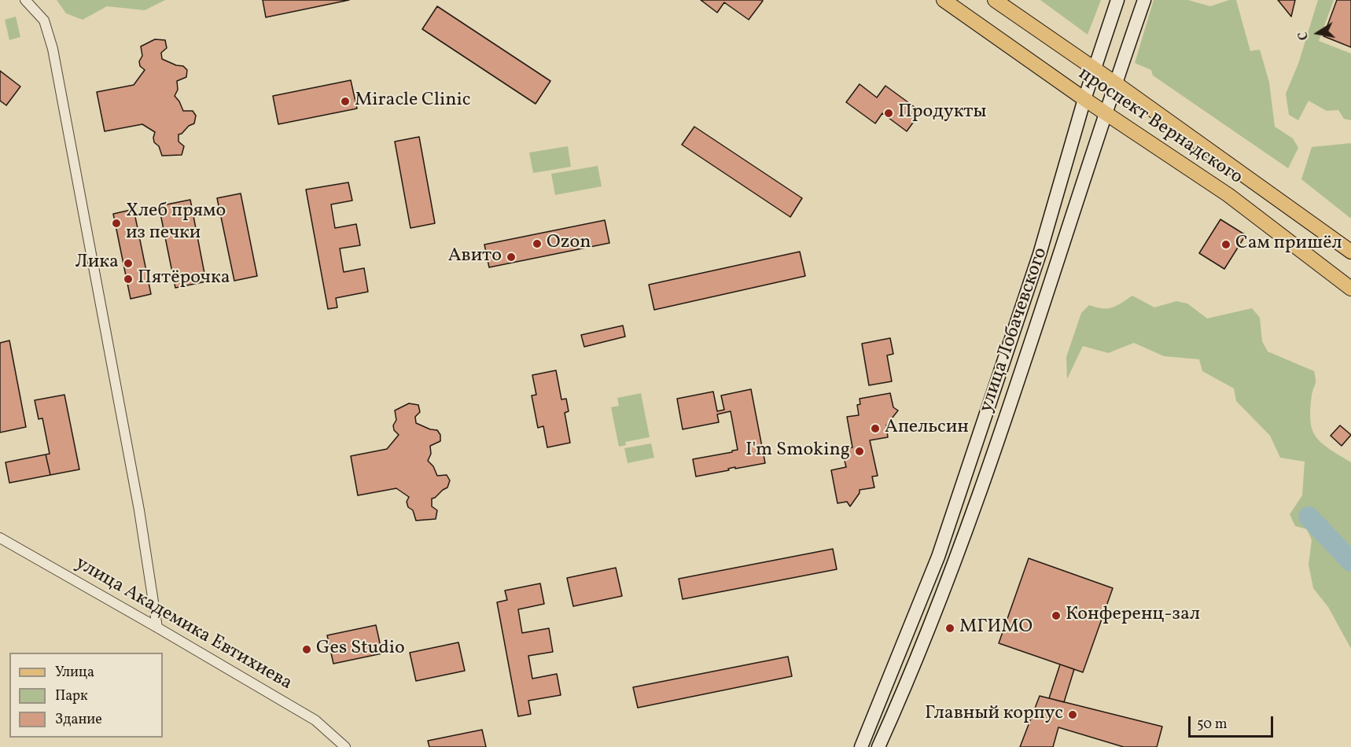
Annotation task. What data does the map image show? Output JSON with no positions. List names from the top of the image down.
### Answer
{
  "streets": {
    "main road": ["проспект Вернадского", "улица Лобачевского"],
    "street": ["улица Академика Евтихиева"]
  },
  "crossings": [
    ["проспект Вернадского", "улица Лобачевского"]
  ],
  "places": [
    "Miracle Clinic",
    "Продукты",
    "Хлеб прямо из печки",
    "Ozon",
    "Сам пришёл",
    "Авито",
    "Лика",
    "Пятёрочка",
    "Апельсин",
    "I'm Smoking",
    "Конференц-зал",
    "МГИМО",
    "Ges Studio",
    "Главный корпус"
  ],
  "legend": ["Улица", "Парк", "Здание"],
  "scale_bar": "50 m",
  "north": "left"
}
